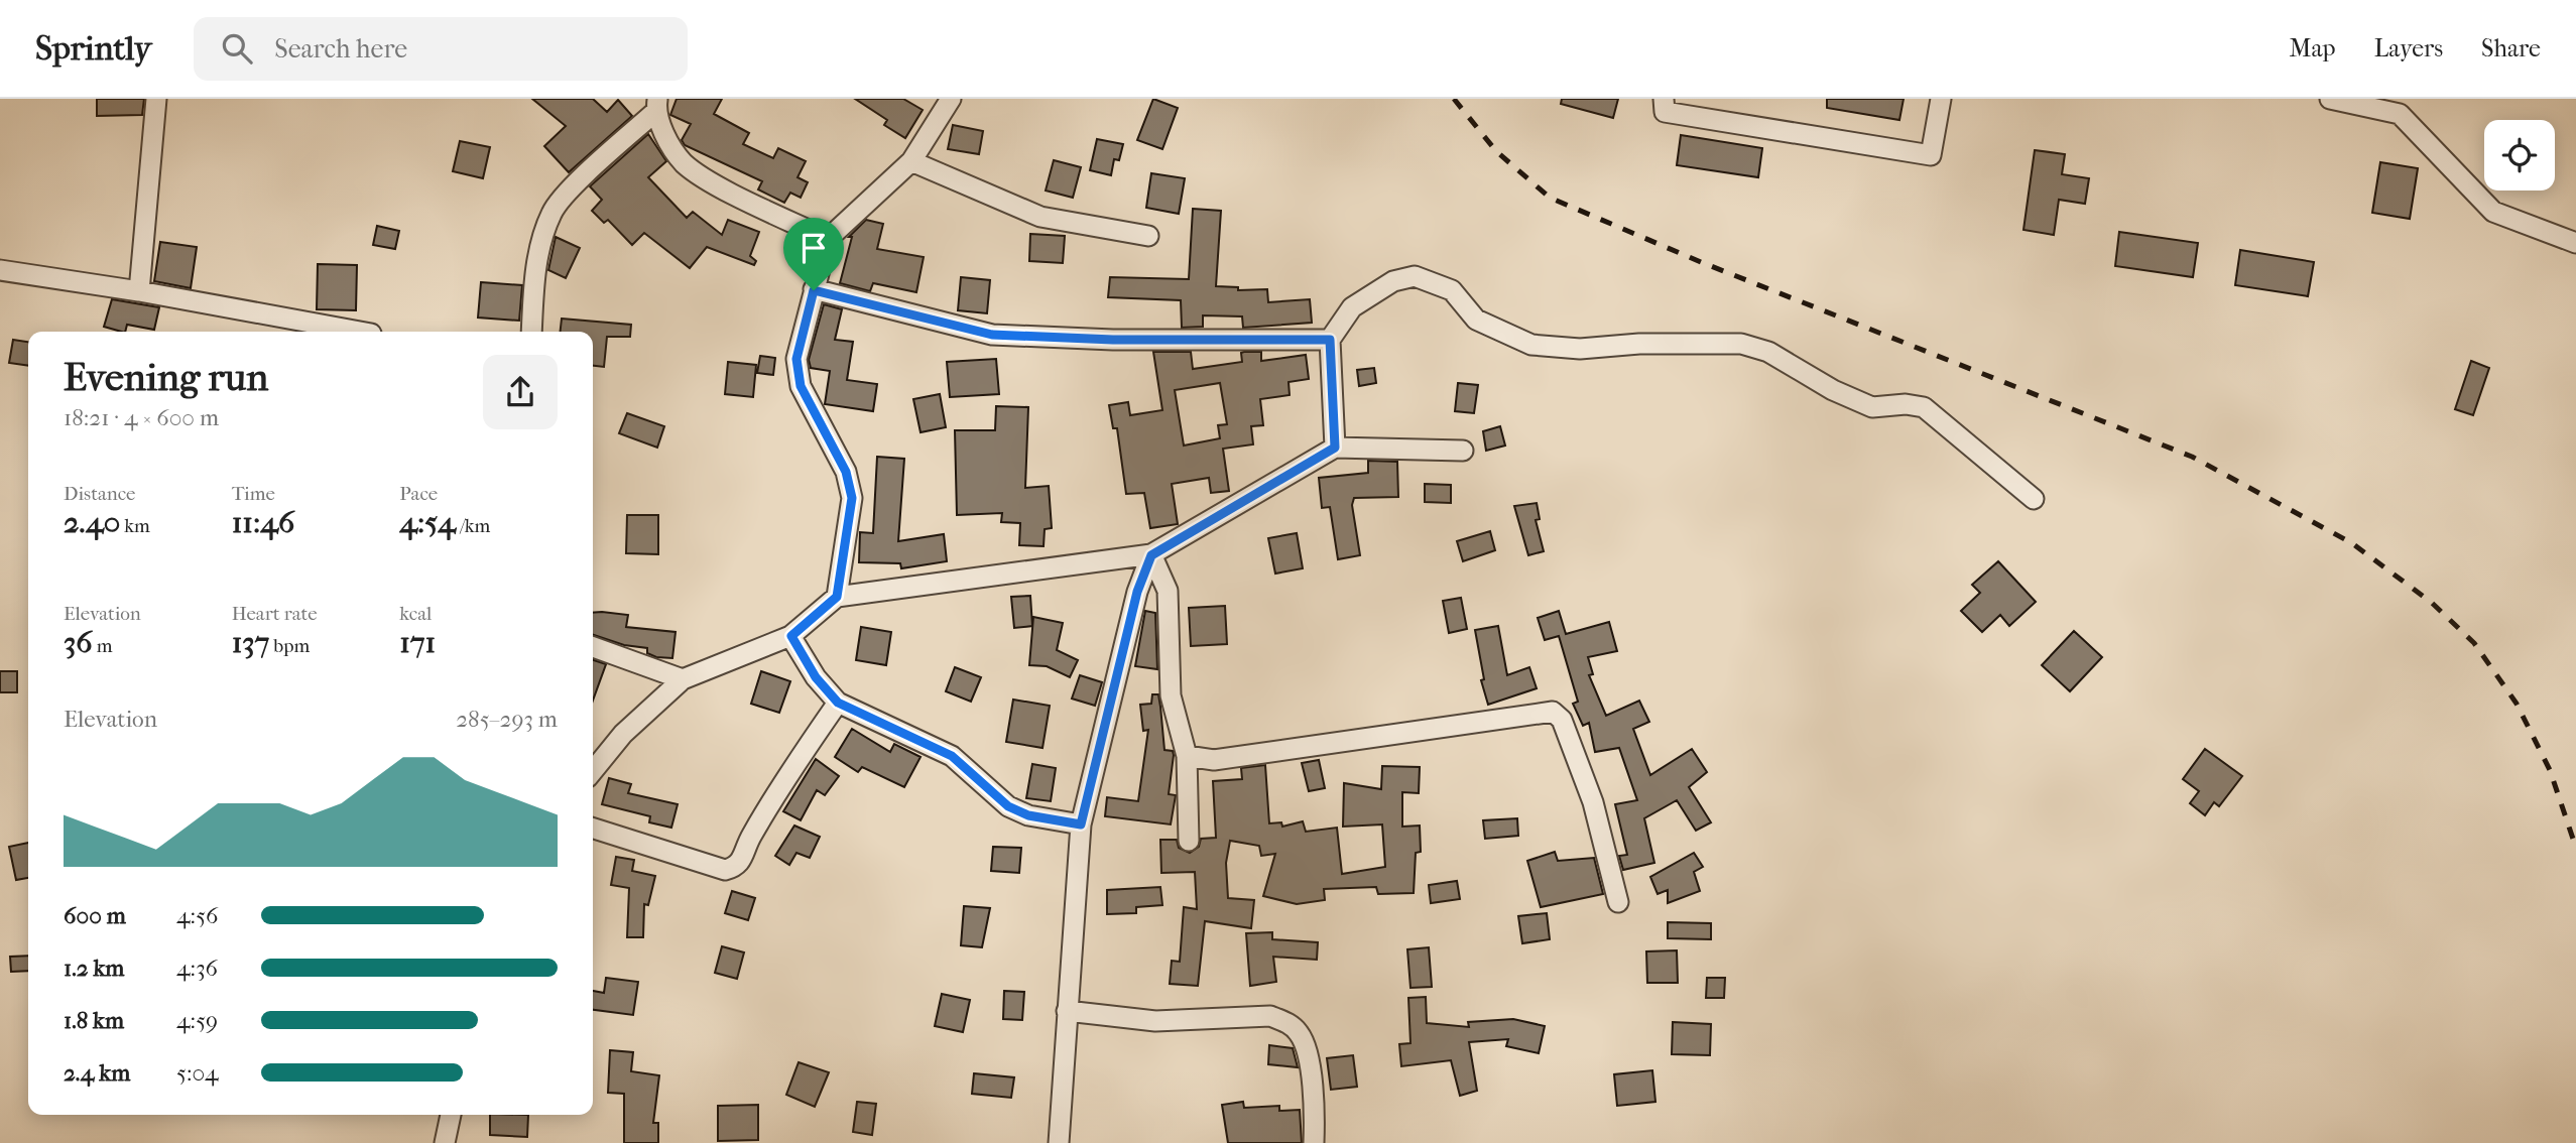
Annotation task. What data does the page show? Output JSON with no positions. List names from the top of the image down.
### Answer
{
  "page": {
    "header": "Sprintly",
    "search": "Search here",
    "nav": ["Map", "Layers", "Share"],
    "heading": ["Evening run", "18:21 · 4 × 600 m"],
    "stats": [
      ["Distance", "2.40 km"],
      ["Time", "11:46"],
      ["Pace", "4:54 /km"],
      ["Elevation", "36 m"],
      ["Heart rate", "137 bpm"],
      ["kcal", "171"]
    ],
    "chart": ["Elevation", "285–293 m"],
    "list": [
      {
        "name": "600 m",
        "note": "4:56"
      },
      {
        "name": "1.2 km",
        "note": "4:36"
      },
      {
        "name": "1.8 km",
        "note": "4:59"
      },
      {
        "name": "2.4 km",
        "note": "5:04"
      }
    ]
  }
}
